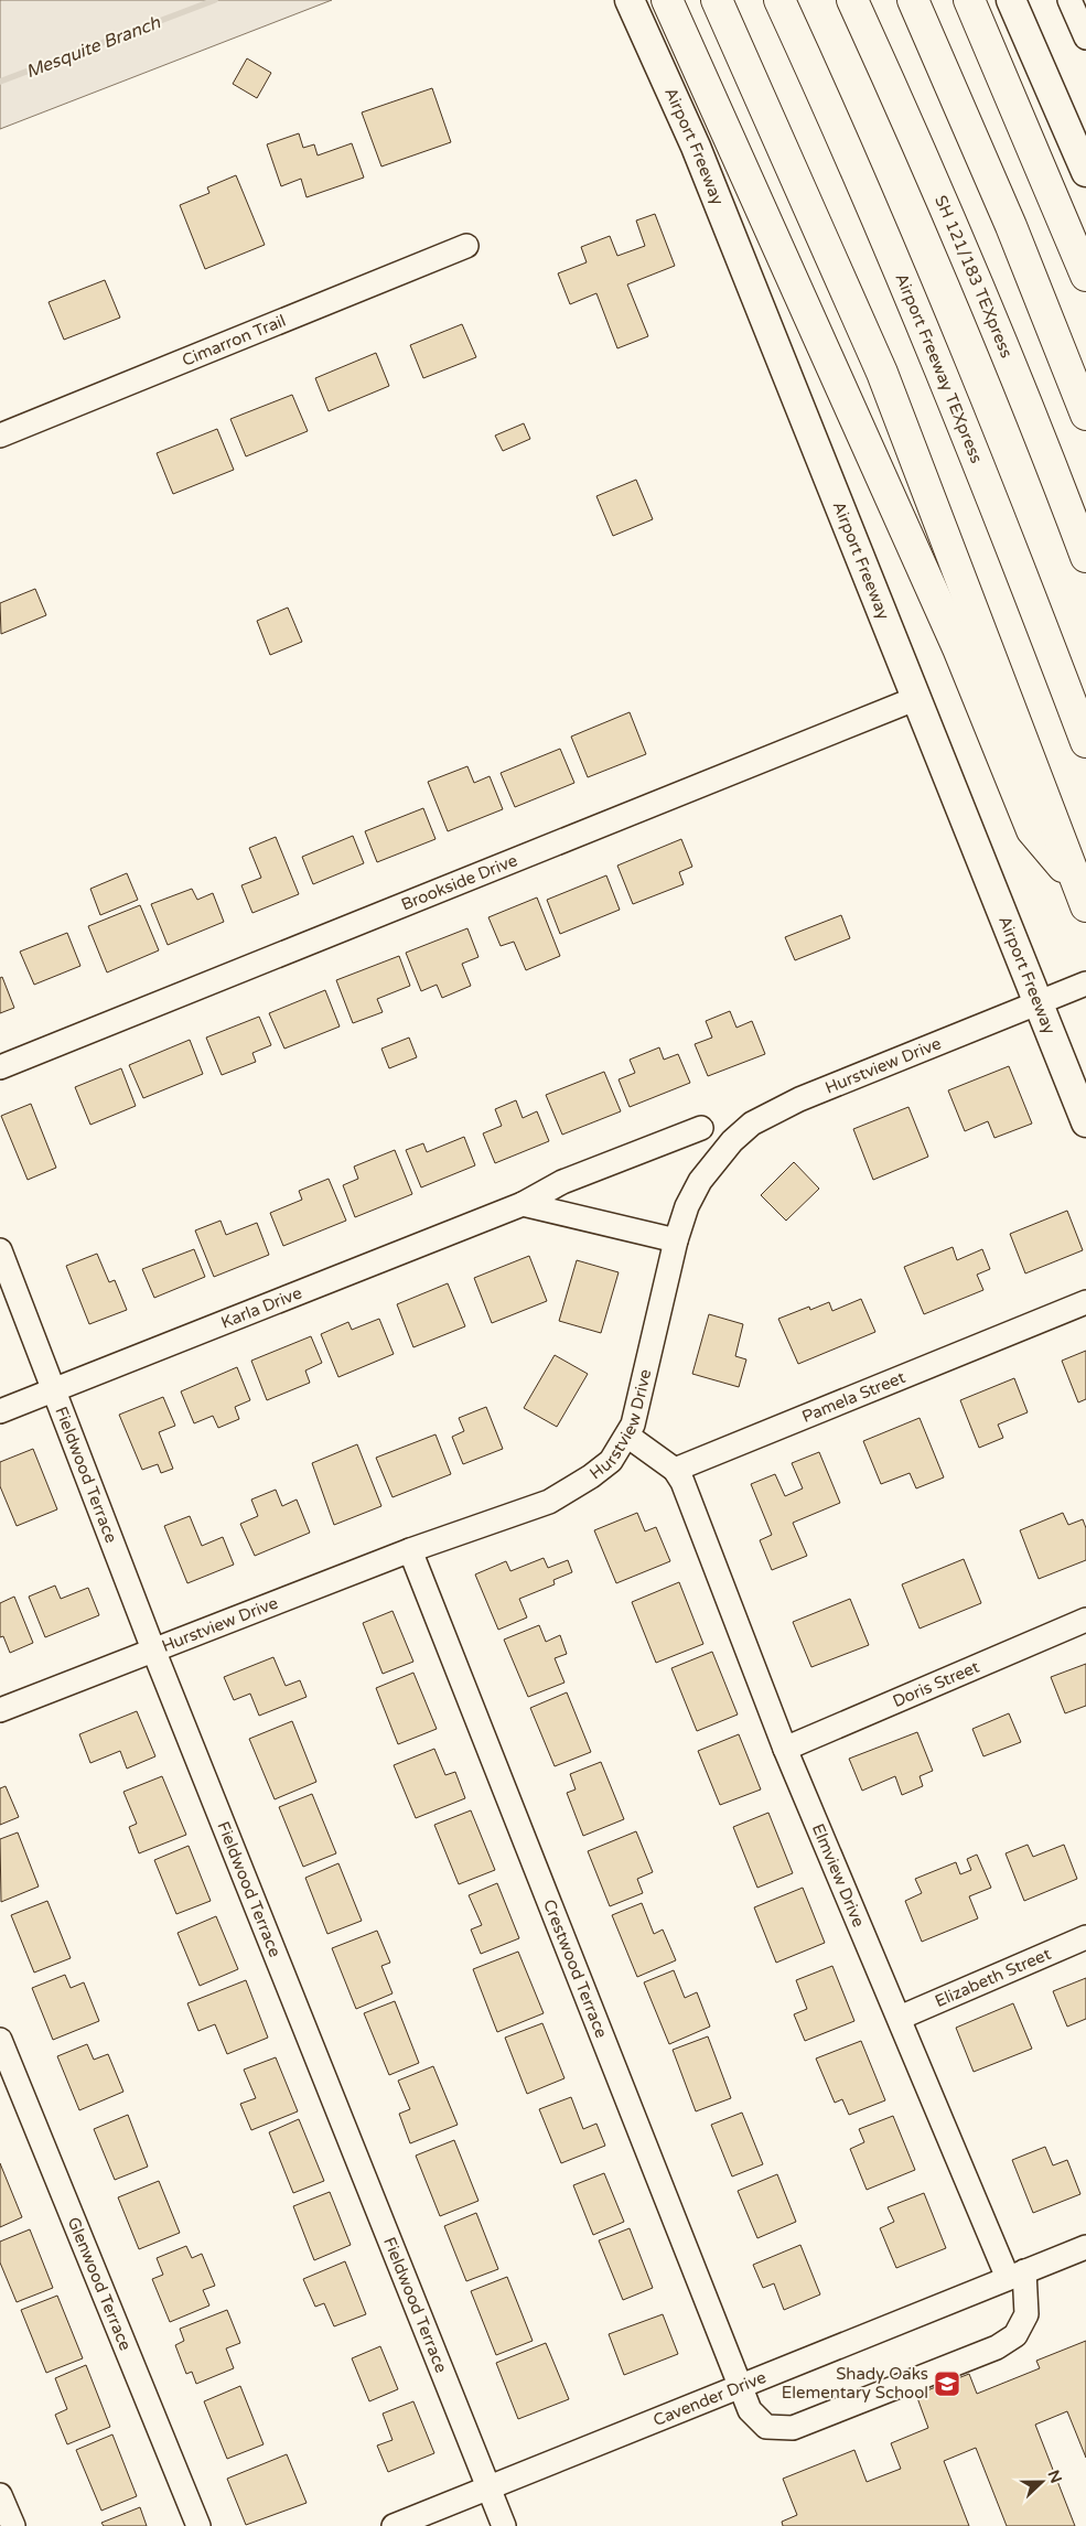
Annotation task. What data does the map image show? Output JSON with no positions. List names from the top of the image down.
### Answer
{
  "streets": {
    "highway": ["SH 121/183 TEXpress", "Airport Freeway TEXpress"],
    "main road": ["Airport Freeway"],
    "street": [
      "Cimarron Trail",
      "Brookside Drive",
      "Hurstview Drive",
      "Karla Drive",
      "Pamela Street",
      "Fieldwood Terrace",
      "Doris Street",
      "Elmview Drive",
      "Crestwood Terrace",
      "Elizabeth Street",
      "Glenwood Terrace",
      "Cavender Drive"
    ]
  },
  "crossings": [
    ["Airport Freeway", "Brookside Drive"],
    ["Airport Freeway", "Hurstview Drive"],
    ["Hurstview Drive", "Fieldwood Terrace"],
    ["Hurstview Drive", "Crestwood Terrace"],
    ["Karla Drive", "Fieldwood Terrace"],
    ["Pamela Street", "Elmview Drive"],
    ["Fieldwood Terrace", "Cavender Drive"],
    ["Doris Street", "Elmview Drive"],
    ["Elmview Drive", "Crestwood Terrace"],
    ["Elmview Drive", "Elizabeth Street"],
    ["Elmview Drive", "Cavender Drive"],
    ["Crestwood Terrace", "Cavender Drive"]
  ],
  "water": ["Mesquite Branch"],
  "places": {
    "school or university": ["Shady Oaks Elementary School"]
  },
  "north": "right"
}
